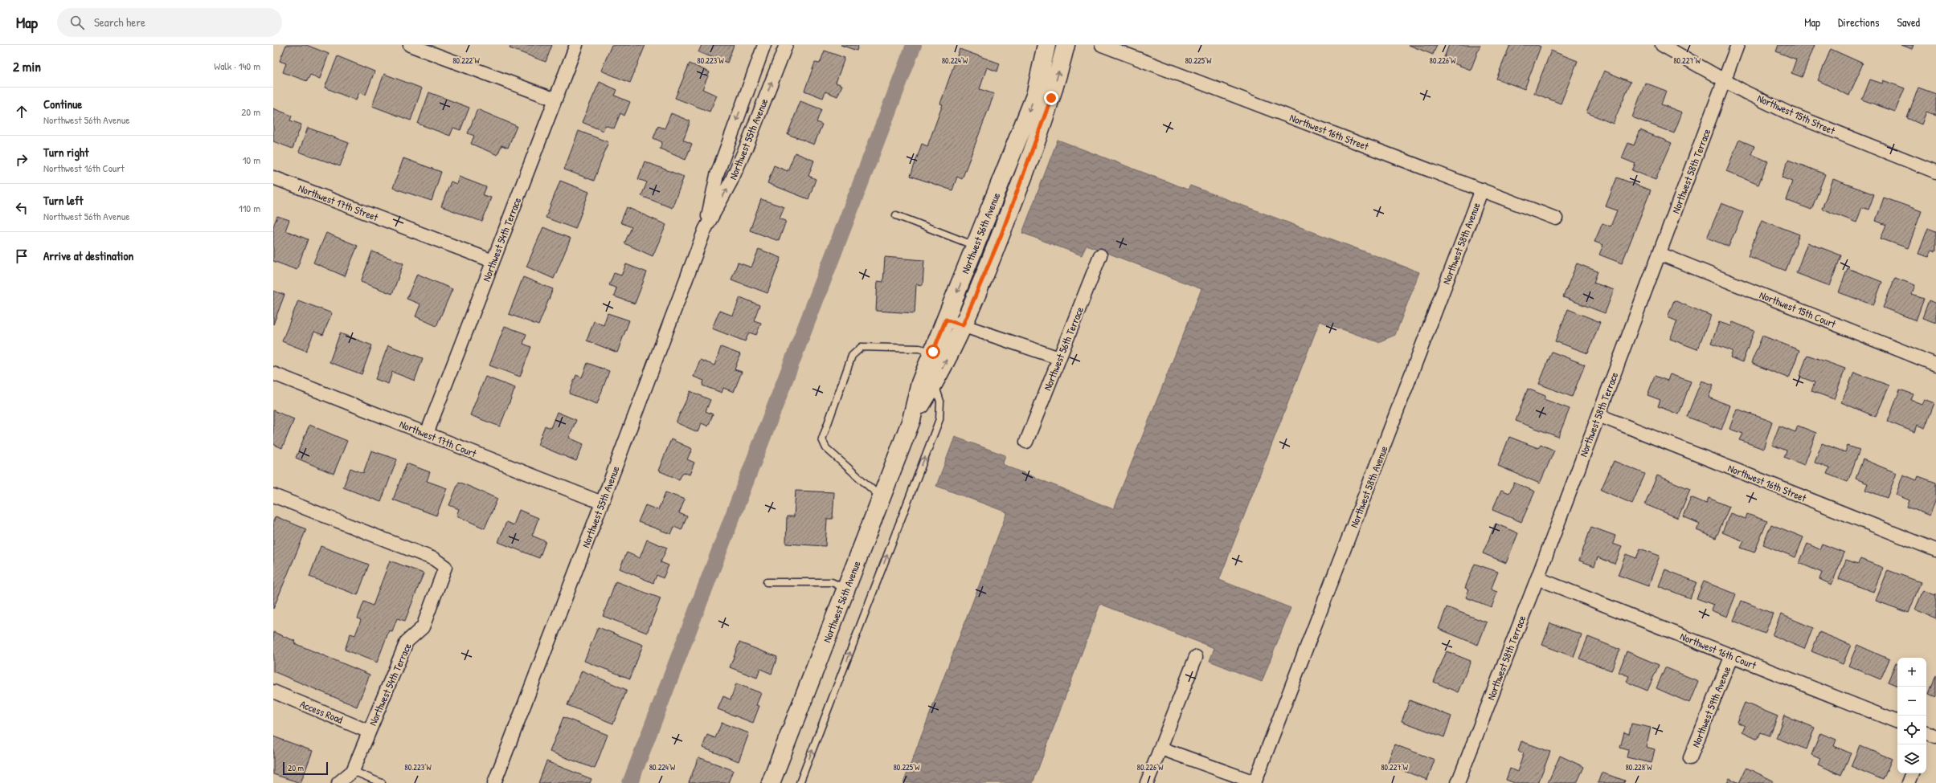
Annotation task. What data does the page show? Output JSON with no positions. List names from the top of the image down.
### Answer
{
  "streets": {
    "street": [
      "Northwest 15th Street",
      "Northwest 16th Street",
      "Northwest 55th Avenue",
      "Northwest 58th Terrace",
      "Northwest 17th Street",
      "Northwest 56th Avenue",
      "Northwest 54th Terrace",
      "Northwest 58th Avenue",
      "Northwest 15th Court",
      "Northwest 56th Terrace",
      "Northwest 17th Court",
      "Northwest 16th Court",
      "Northwest 59th Avenue",
      "Access Road"
    ]
  },
  "crossings": [
    ["Northwest 15th Street", "Northwest 58th Terrace"],
    ["Northwest 16th Street", "Northwest 58th Terrace"],
    ["Northwest 16th Street", "Northwest 58th Avenue"],
    ["Northwest 55th Avenue", "Northwest 17th Court"],
    ["Northwest 58th Terrace", "Northwest 15th Court"],
    ["Northwest 58th Terrace", "Northwest 16th Court"],
    ["Northwest 17th Street", "Northwest 54th Terrace"],
    ["Northwest 54th Terrace", "Northwest 17th Court"],
    ["Northwest 54th Terrace", "Access Road"],
    ["Northwest 16th Court", "Northwest 59th Avenue"]
  ],
  "scale_bar": "20 m",
  "page": {
    "header": "Map",
    "search": "Search here",
    "nav": ["Map", "Directions", "Saved"],
    "heading": ["2 min", "Walk · 140 m"],
    "list": [
      ["Continue", "Northwest 56th Avenue", "20 m"],
      ["Turn right", "Northwest 16th Court", "10 m"],
      ["Turn left", "Northwest 56th Avenue", "110 m"],
      "Arrive at destination"
    ],
    "map_buttons": ["+", "−"],
    "scale": "20 m"
  },
  "coordinates": [
    "80.222°W",
    "80.223°W",
    "80.224°W",
    "80.225°W",
    "80.226°W",
    "80.227°W",
    "80.228°W"
  ]
}
